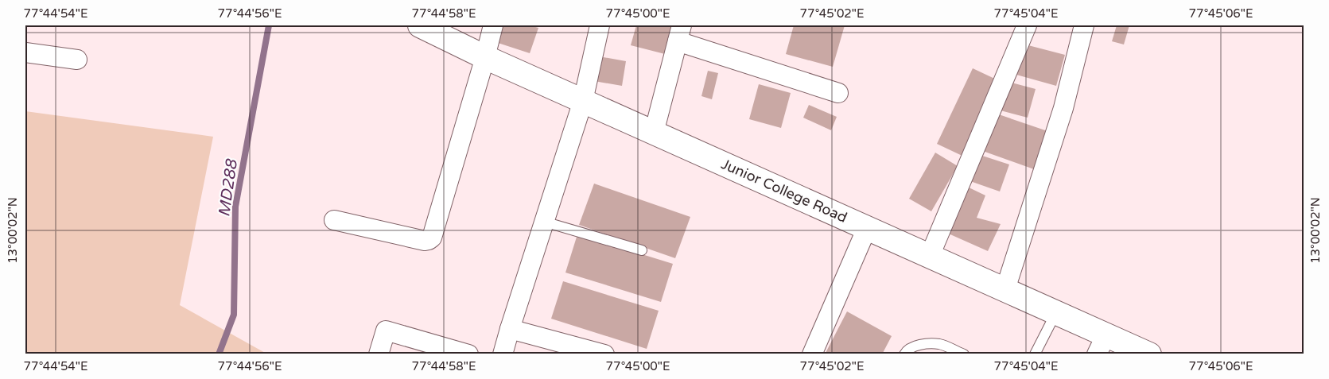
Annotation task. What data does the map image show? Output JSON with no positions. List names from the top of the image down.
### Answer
{
  "streets": {
    "street": ["Junior College Road"]
  },
  "water": ["MD288"],
  "coordinates": [
    "77°44'54\"E",
    "77°44'56\"E",
    "77°44'58\"E",
    "77°45'00\"E",
    "77°45'02\"E",
    "77°45'04\"E",
    "77°45'06\"E",
    "13°00'02\"N"
  ]
}
